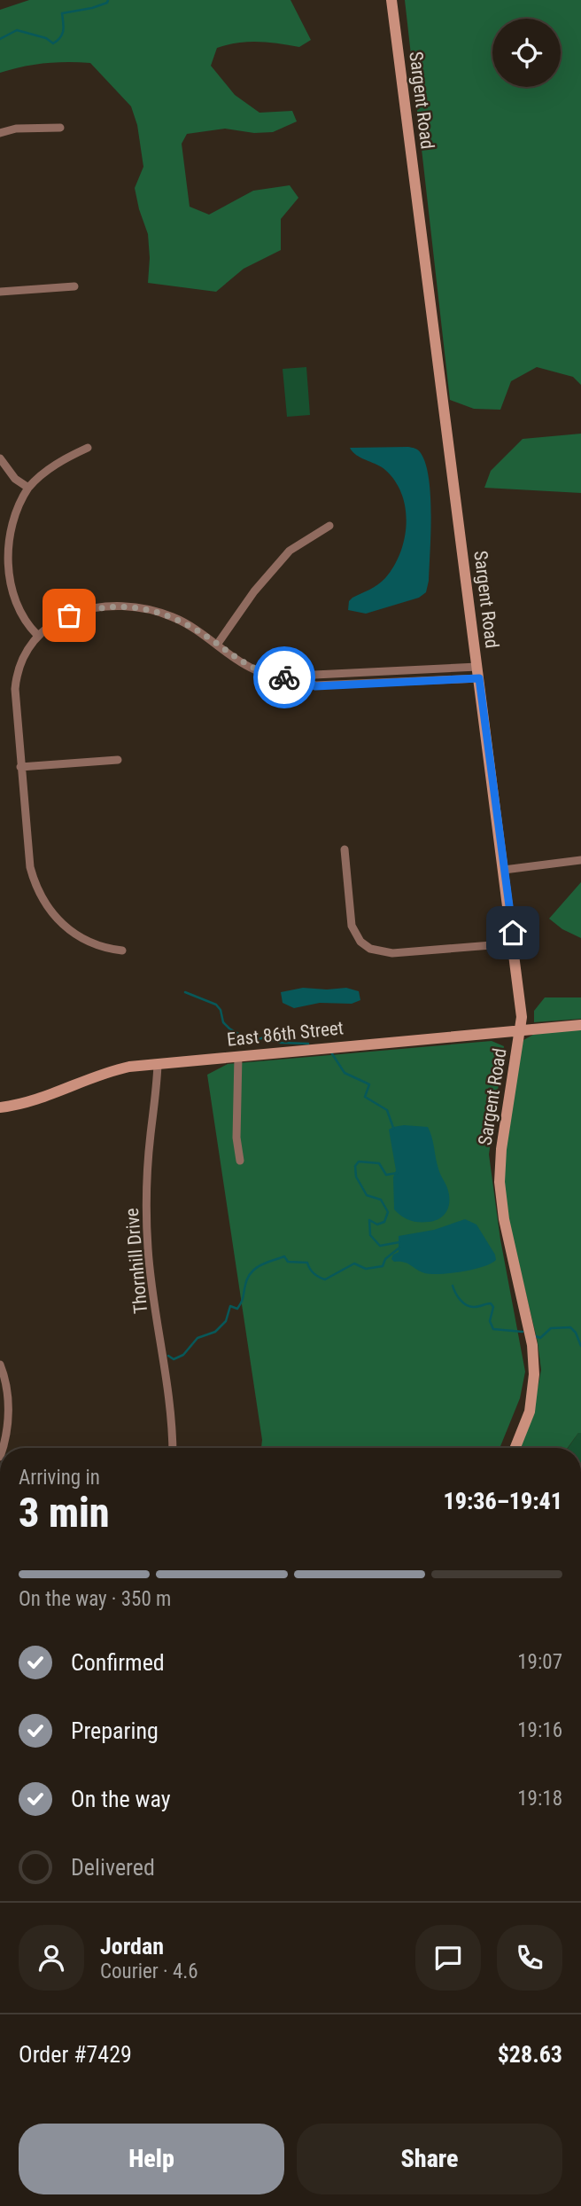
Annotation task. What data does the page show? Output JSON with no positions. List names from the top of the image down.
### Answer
{
  "streets": {
    "street": ["Sargent Road", "East 86th Street", "Thornhill Drive"]
  },
  "crossings": [
    ["Sargent Road", "East 86th Street"],
    ["East 86th Street", "Thornhill Drive"]
  ],
  "page": {
    "heading": ["3 min", "Arriving in", "19:36–19:41"],
    "panel": [
      "Jordan",
      "Courier · 4.6",
      "Order #7429",
      "$28.63"
    ],
    "bar": "On the way · 350 m",
    "list": [
      ["Confirmed", "19:07"],
      ["Preparing", "19:16"],
      ["On the way", "19:18"],
      "Delivered"
    ],
    "buttons": ["Help", "Share"]
  }
}
